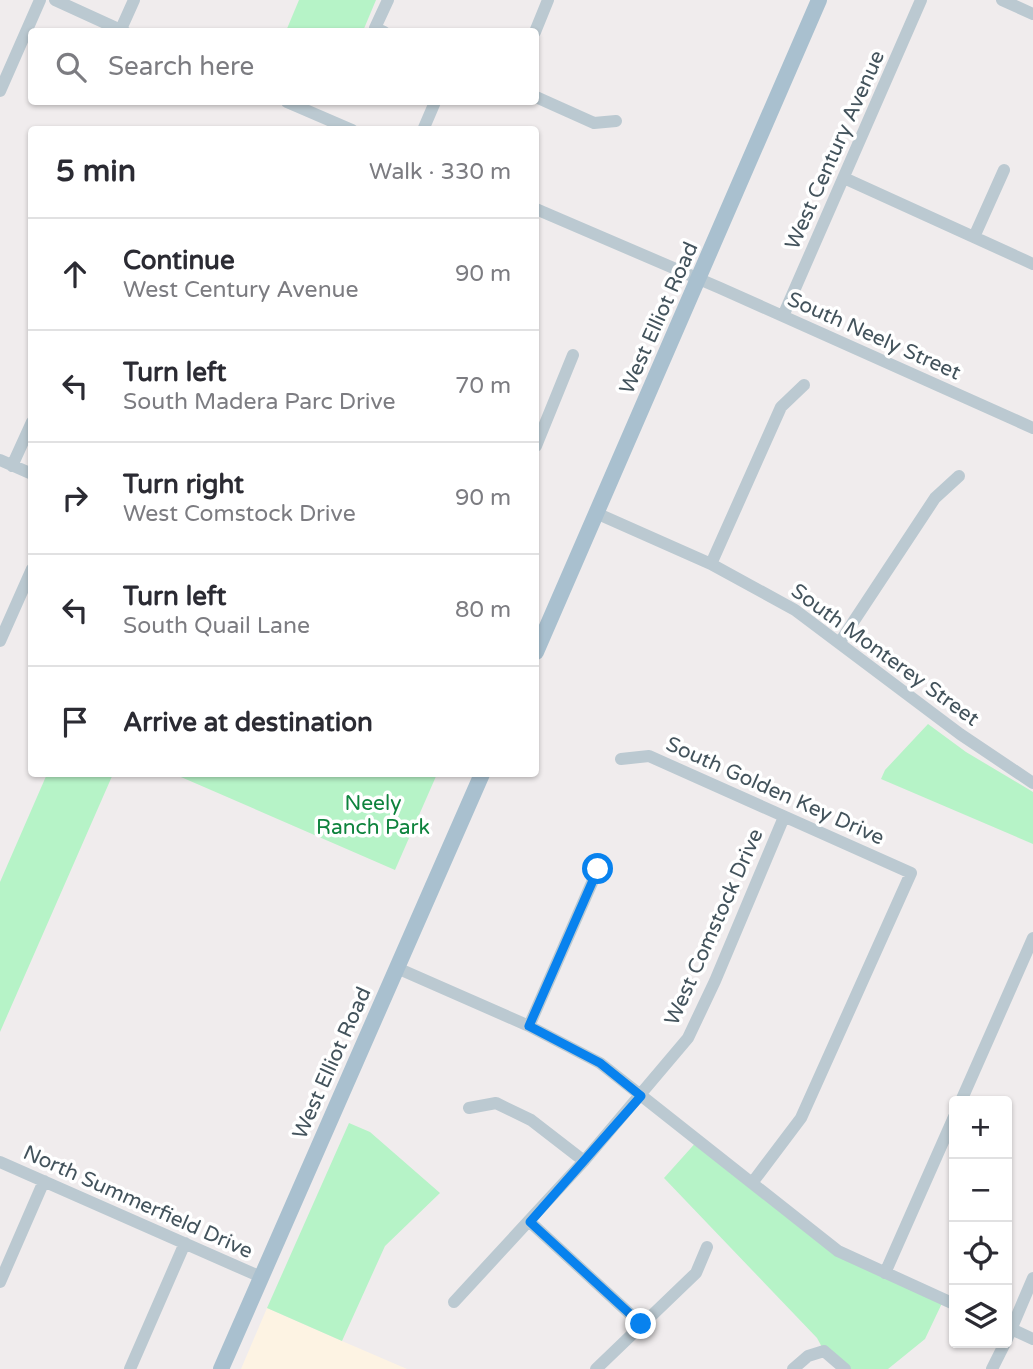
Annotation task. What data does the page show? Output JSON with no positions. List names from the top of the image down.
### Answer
{
  "streets": {
    "main road": ["West Elliot Road"],
    "street": [
      "West Century Avenue",
      "South Neely Street",
      "South Monterey Street",
      "South Golden Key Drive",
      "West Comstock Drive",
      "North Summerfield Drive"
    ]
  },
  "crossings": [
    ["West Century Avenue", "South Neely Street"],
    ["West Elliot Road", "South Neely Street"],
    ["West Elliot Road", "South Monterey Street"],
    ["West Elliot Road", "North Summerfield Drive"],
    ["South Golden Key Drive", "West Comstock Drive"]
  ],
  "parks": ["Neely Ranch Park"],
  "page": {
    "search": "Search here",
    "heading": ["5 min", "Walk · 330 m"],
    "list": [
      ["Continue", "West Century Avenue", "90 m"],
      ["Turn left", "South Madera Parc Drive", "70 m"],
      ["Turn right", "West Comstock Drive", "90 m"],
      ["Turn left", "South Quail Lane", "80 m"],
      "Arrive at destination"
    ],
    "map_buttons": ["+", "−"]
  }
}
